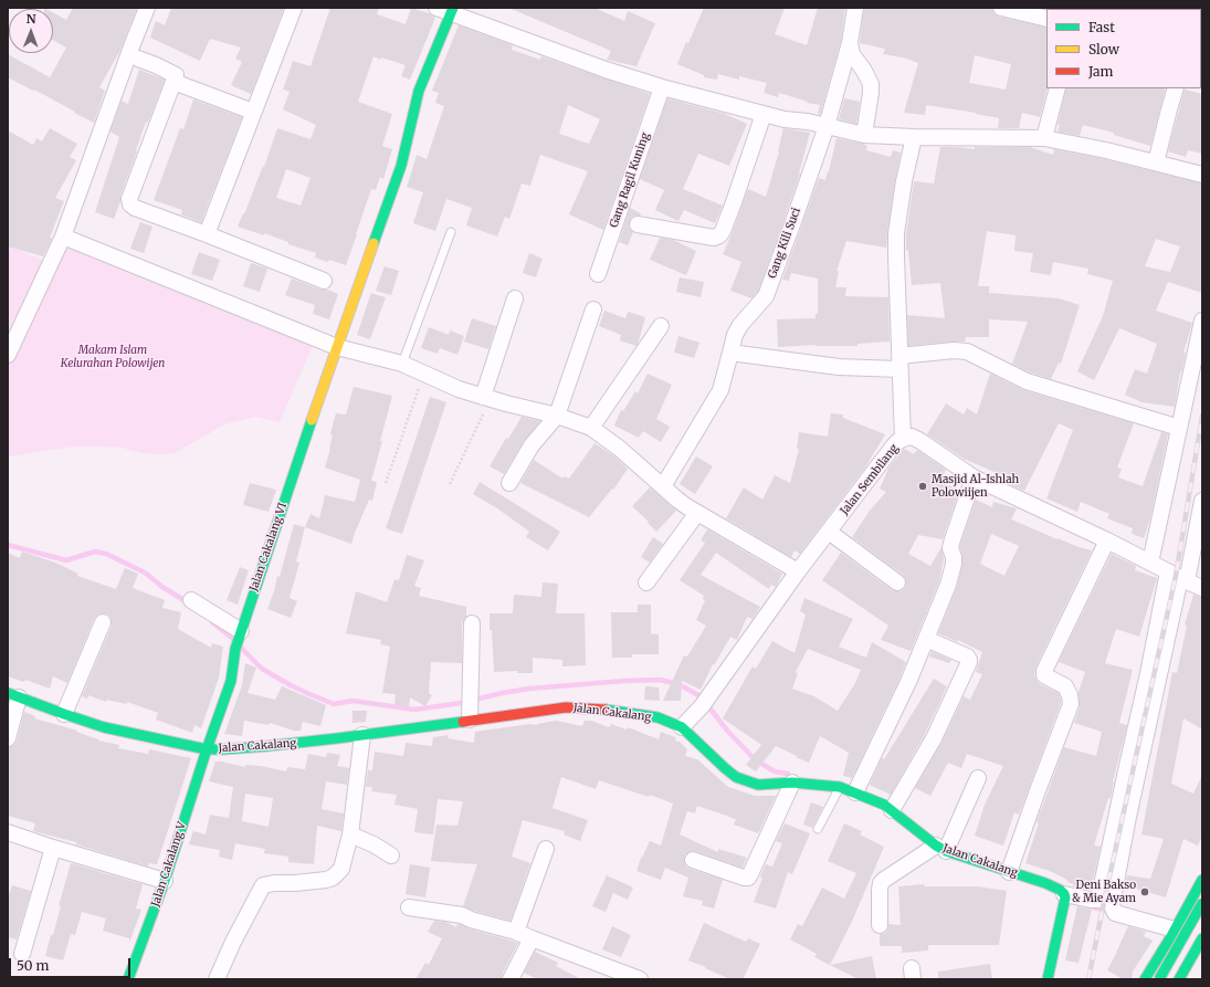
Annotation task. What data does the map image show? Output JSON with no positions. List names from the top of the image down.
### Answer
{
  "streets": {
    "street": [
      "Gang Ragil Kuning",
      "Gang Kili Suci",
      "Jalan Sembilang",
      "Jalan Cakalang VI",
      "Jalan Cakalang",
      "Jalan Cakalang V"
    ]
  },
  "crossings": [
    ["Jalan Sembilang", "Jalan Cakalang"],
    ["Jalan Cakalang VI", "Jalan Cakalang"],
    ["Jalan Cakalang VI", "Jalan Cakalang V"],
    ["Jalan Cakalang", "Jalan Cakalang V"]
  ],
  "parks": ["Makam Islam Kelurahan Polowijen"],
  "places": ["Masjid Al-Ishlah Polowiijen", "Deni Bakso & Mie Ayam"],
  "legend": ["Fast", "Slow", "Jam"],
  "scale_bar": "50 m",
  "north": "top"
}
